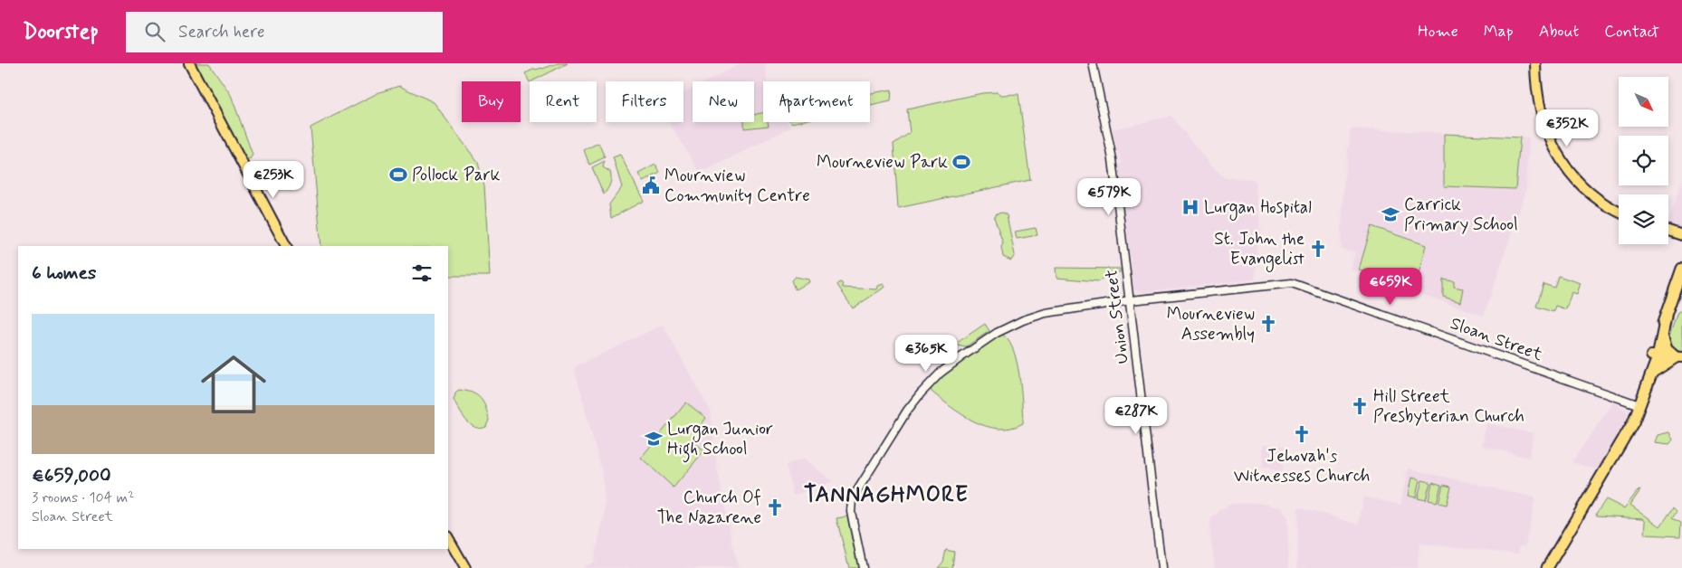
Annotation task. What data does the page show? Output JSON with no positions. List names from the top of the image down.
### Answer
{
  "streets": {
    "street": ["Union Street", "Sloan Street"]
  },
  "crossings": [
    ["Union Street", "Sloan Street"]
  ],
  "districts": ["TANNAGHMORE"],
  "places": {
    "sports": ["Mourneview Park", "Pollock Park"],
    "public building": ["Mournview Community Centre"],
    "hospital": ["Lurgan Hospital"],
    "school or university": ["Carrick Primary School", "Lurgan Junior High School"],
    "church": [
      "St. John the Evangelist",
      "Mourneview Assembly",
      "Hill Street Presbyterian Church",
      "Jehovah's Witnesses Church",
      "Church Of The Nazarene"
    ]
  },
  "north": "bottom right",
  "page": {
    "header": "Doorstep",
    "search": "Search here",
    "nav": [
      "Home",
      "Map",
      "About",
      "Contact"
    ],
    "chip": [
      "Buy",
      "Rent",
      "Filters",
      "New",
      "Apartment"
    ],
    "price": [
      "€352K",
      "€253K",
      "€579K",
      "€659K",
      "€365K",
      "€287K"
    ],
    "heading": "6 homes",
    "list": [
      {
        "name": "€659,000",
        "note": "3 rooms · 104 m² · Sloan Street"
      }
    ]
  }
}
